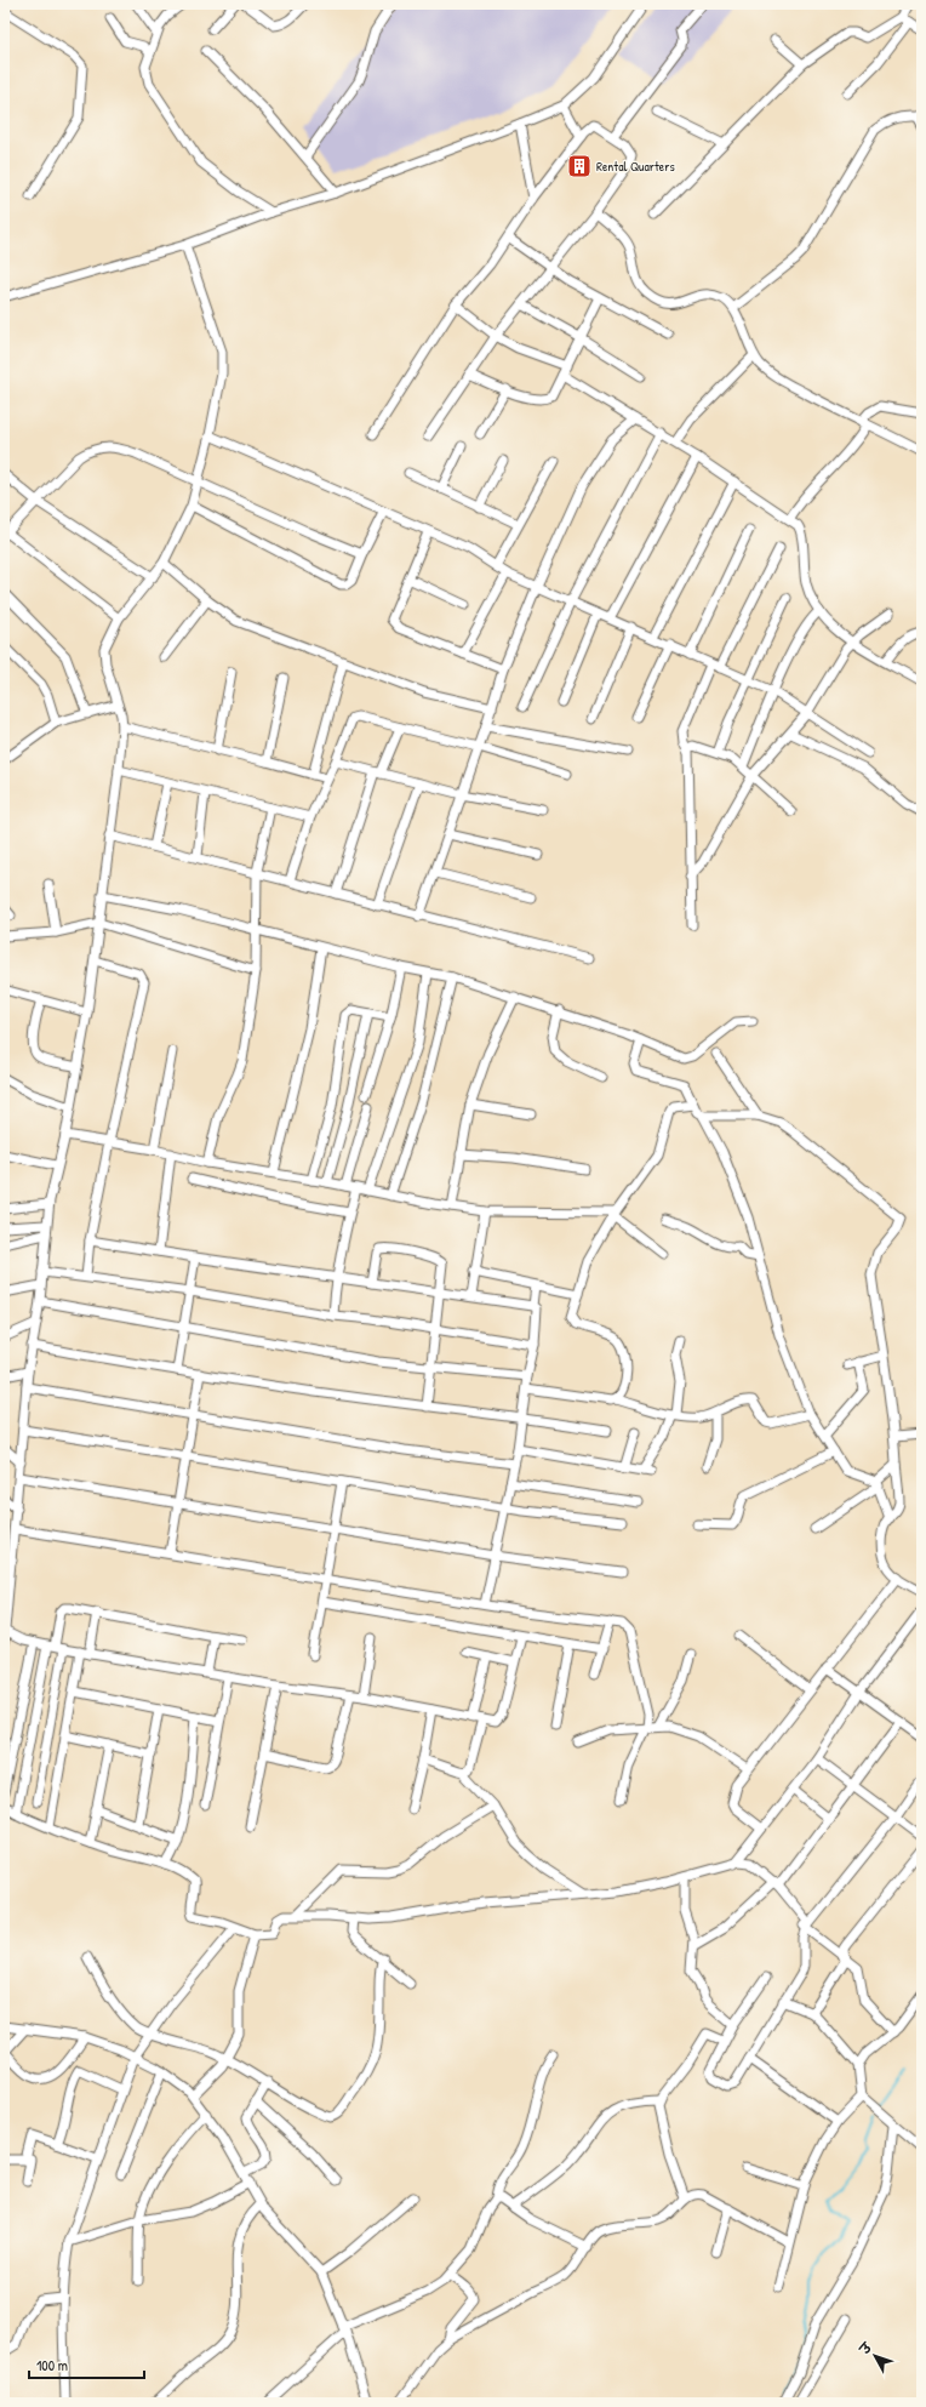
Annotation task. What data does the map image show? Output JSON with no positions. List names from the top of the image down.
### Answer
{
  "places": {
    "building": ["Rental Quarters"]
  },
  "scale_bar": "100 m",
  "north": "top left"
}
